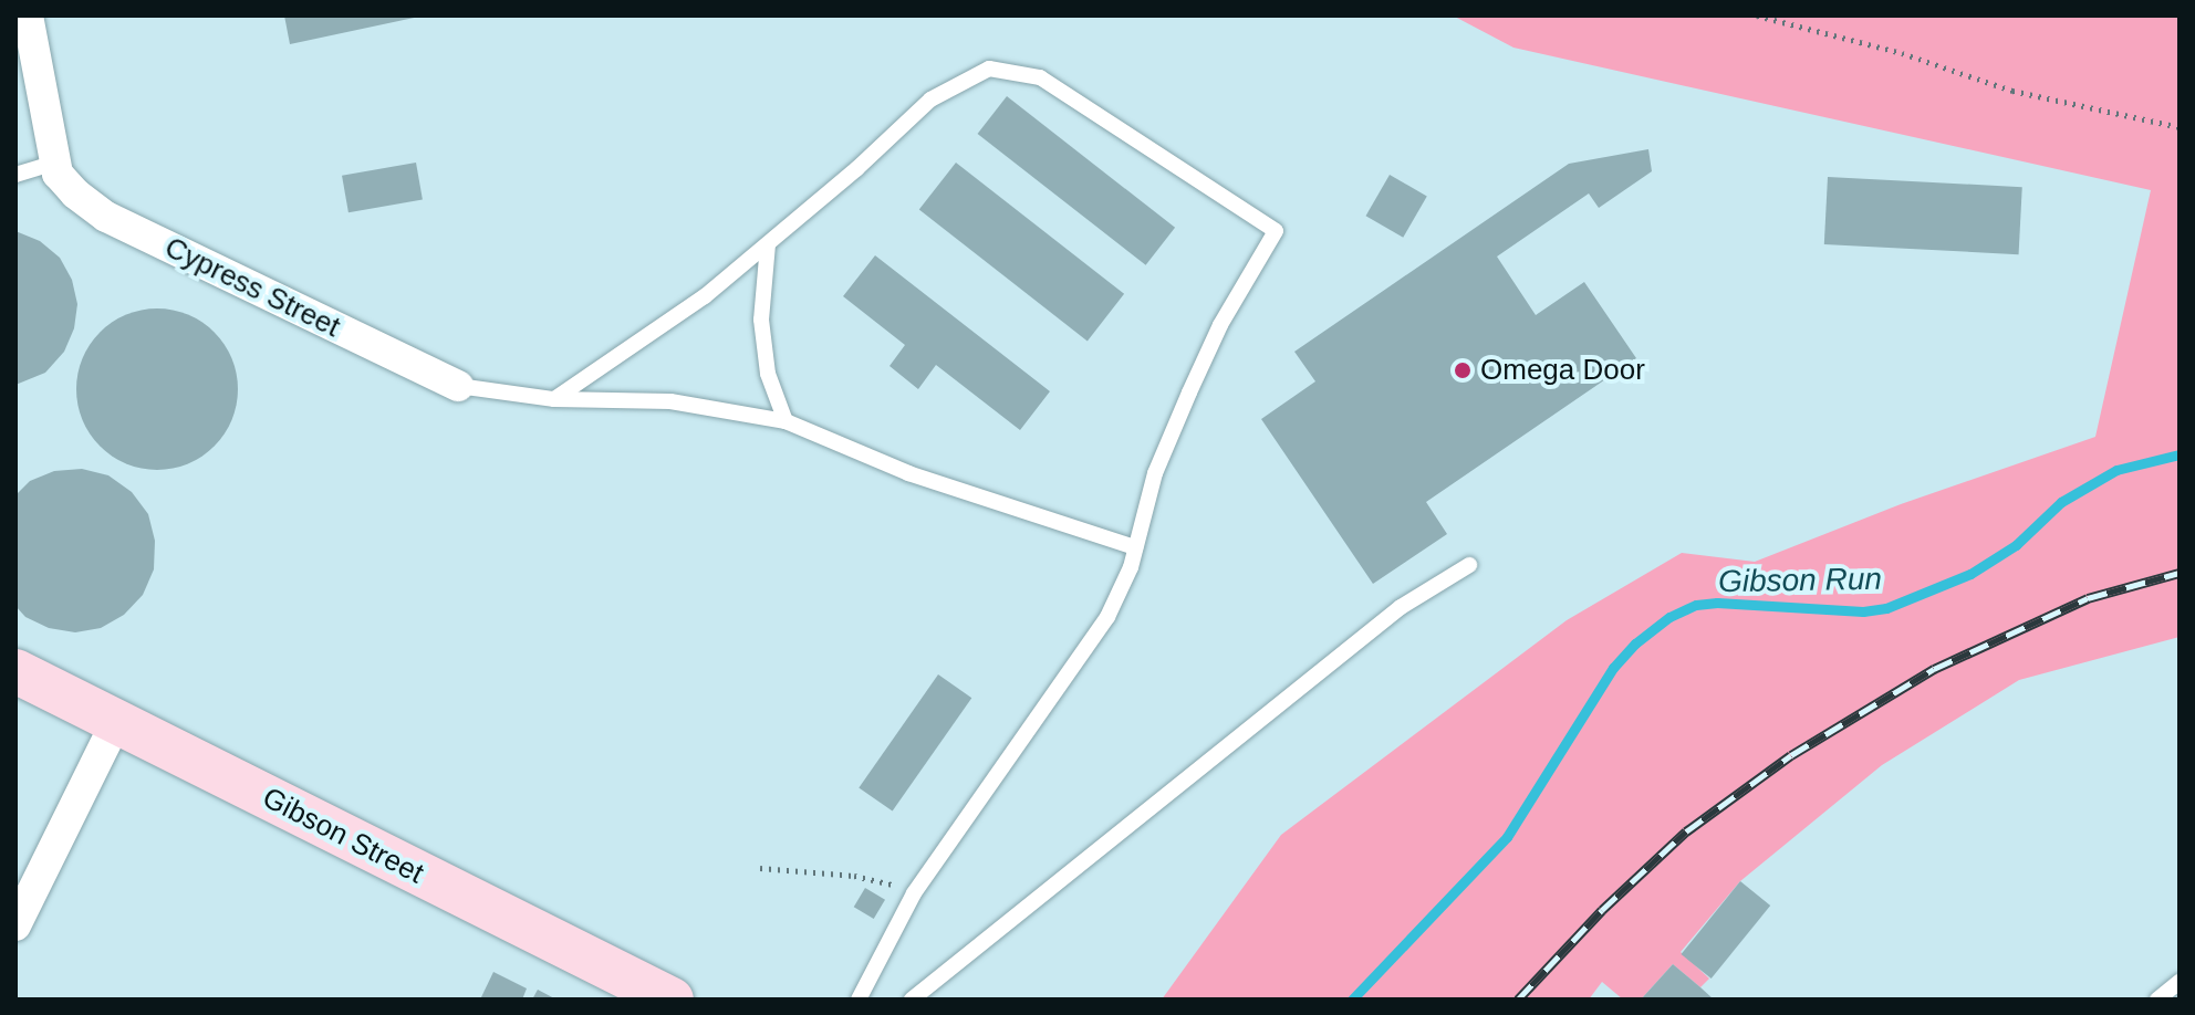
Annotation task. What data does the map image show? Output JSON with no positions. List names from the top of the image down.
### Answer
{
  "streets": {
    "street": ["Cypress Street", "Gibson Street"]
  },
  "water": ["Gibson Run"],
  "places": ["Omega Door"]
}
